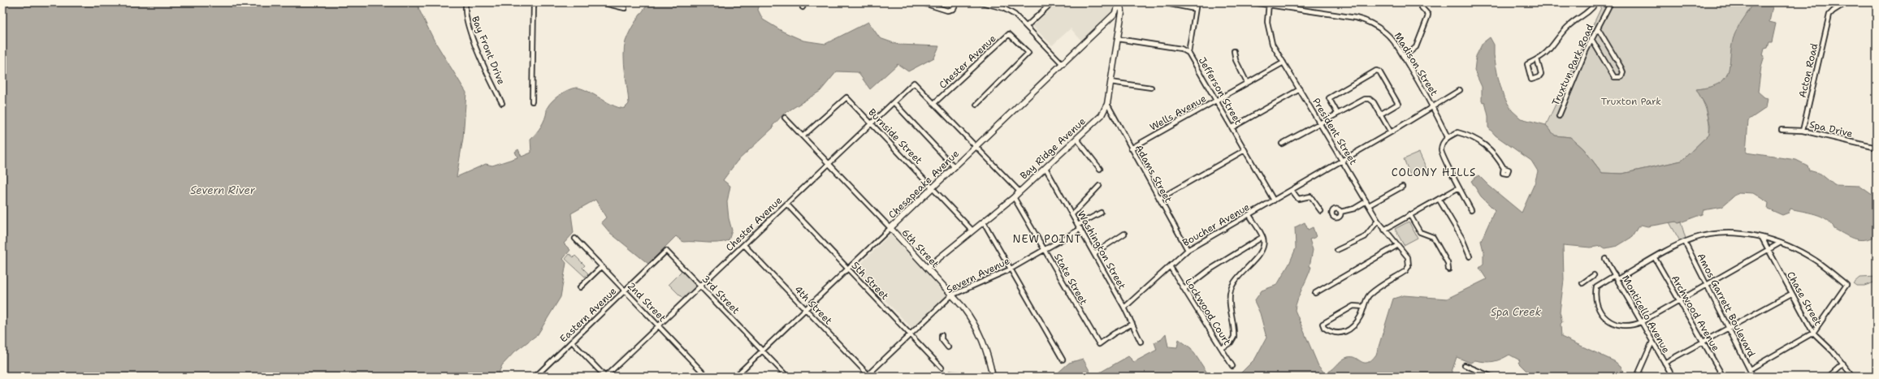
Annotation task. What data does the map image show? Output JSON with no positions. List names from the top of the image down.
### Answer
{
  "streets": {
    "main road": ["Bay Ridge Avenue", "Chesapeake Avenue", "6th Street"],
    "street": [
      "Bay Front Drive",
      "Chester Avenue",
      "Madison Street",
      "Truxtun Park Road",
      "Acton Road",
      "Jefferson Street",
      "Wells Avenue",
      "Spa Drive",
      "President Street",
      "Burnside Street",
      "Adams Street",
      "Boucher Avenue",
      "Washington Street",
      "Severn Avenue",
      "State Street",
      "5th Street",
      "3rd Street",
      "Chase Street",
      "2nd Street",
      "4th Street",
      "Amos Garrett Boulevard",
      "Lockwood Court",
      "Archwood Avenue",
      "Monticello Avenue",
      "Eastern Avenue"
    ]
  },
  "crossings": [
    ["Chester Avenue", "Burnside Street"],
    ["Chester Avenue", "6th Street"],
    ["Chester Avenue", "5th Street"],
    ["Chester Avenue", "3rd Street"],
    ["Chester Avenue", "2nd Street"],
    ["Chester Avenue", "4th Street"],
    ["Madison Street", "President Street"],
    ["Madison Street", "Boucher Avenue"],
    ["Acton Road", "Spa Drive"],
    ["Jefferson Street", "Wells Avenue"],
    ["Jefferson Street", "Bay Ridge Avenue"],
    ["Jefferson Street", "Boucher Avenue"],
    ["Wells Avenue", "President Street"],
    ["Wells Avenue", "Adams Street"],
    ["President Street", "Boucher Avenue"],
    ["Burnside Street", "Bay Ridge Avenue"],
    ["Burnside Street", "Chesapeake Avenue"],
    ["Burnside Street", "6th Street"],
    ["Bay Ridge Avenue", "Adams Street"],
    ["Bay Ridge Avenue", "Chesapeake Avenue"],
    ["Bay Ridge Avenue", "6th Street"],
    ["Bay Ridge Avenue", "Washington Street"],
    ["Bay Ridge Avenue", "State Street"],
    ["Adams Street", "Boucher Avenue"],
    ["Chesapeake Avenue", "6th Street"],
    ["Chesapeake Avenue", "5th Street"],
    ["Chesapeake Avenue", "3rd Street"],
    ["Chesapeake Avenue", "4th Street"],
    ["Boucher Avenue", "Washington Street"],
    ["Boucher Avenue", "Lockwood Court"],
    ["6th Street", "Severn Avenue"],
    ["Washington Street", "Severn Avenue"],
    ["Washington Street", "State Street"],
    ["Severn Avenue", "State Street"],
    ["Severn Avenue", "5th Street"],
    ["Severn Avenue", "4th Street"],
    ["3rd Street", "Eastern Avenue"],
    ["2nd Street", "Eastern Avenue"]
  ],
  "districts": ["COLONY HILLS", "NEW POINT"],
  "water": ["Severn River", "Spa Creek"],
  "parks": ["Truxton Park"]
}
